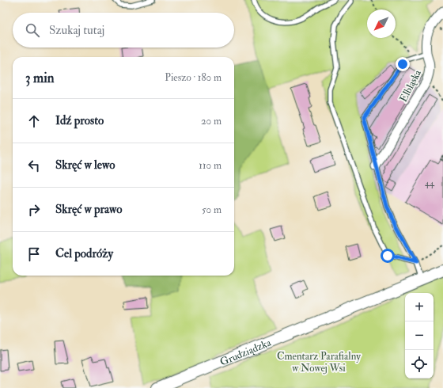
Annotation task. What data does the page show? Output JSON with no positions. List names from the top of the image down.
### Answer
{
  "streets": {
    "street": ["Elbląska", "Grudziądzka"]
  },
  "parks": ["Cmentarz Parafialny w Nowej Wsi"],
  "house_numbers": ["44"],
  "north": "bottom left",
  "page": {
    "search": "Szukaj tutaj",
    "heading": ["3 min", "Pieszo · 180 m"],
    "list": [
      ["Idź prosto", "20 m"],
      ["Skręć w lewo", "110 m"],
      ["Skręć w prawo", "50 m"],
      "Cel podróży"
    ],
    "map_buttons": ["+", "−"]
  }
}
